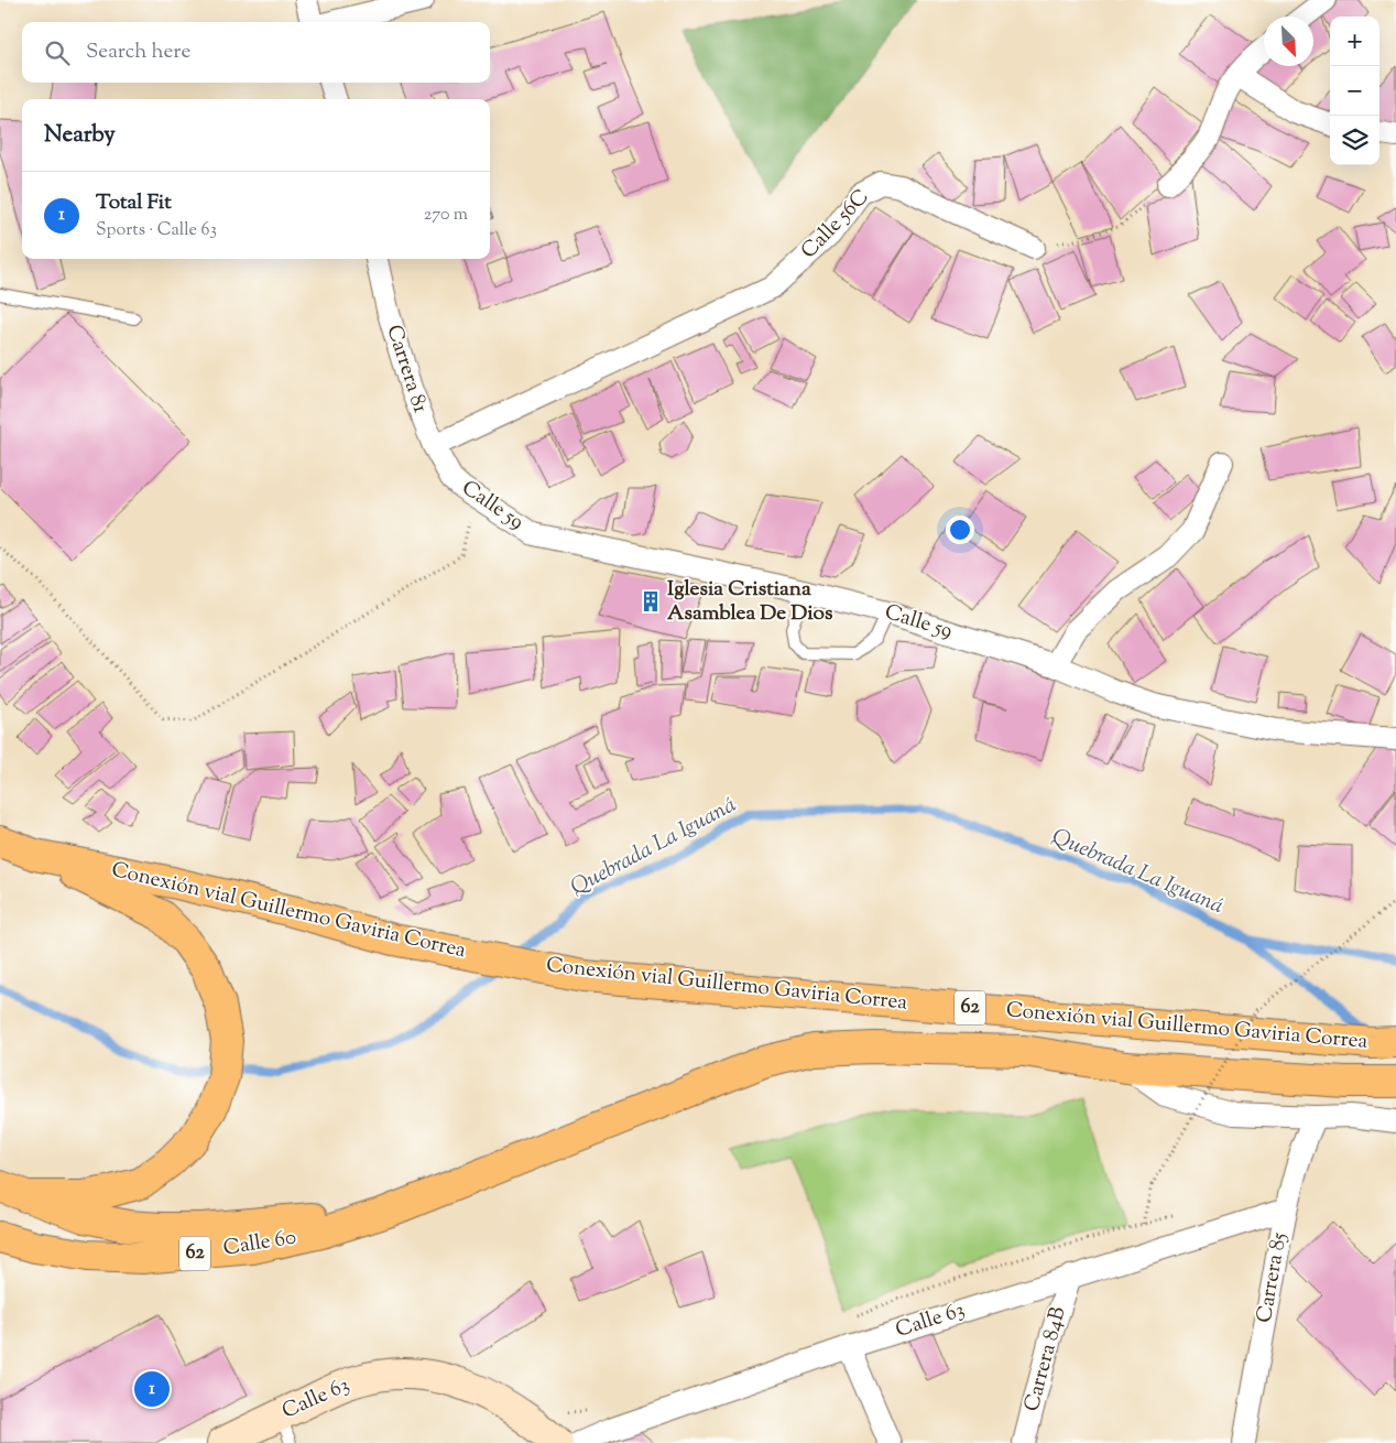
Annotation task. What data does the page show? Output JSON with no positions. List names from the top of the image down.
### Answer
{
  "streets": {
    "highway": ["Conexión vial Guillermo Gaviria Correa", "62", "Calle 60"],
    "main road": ["Calle 63"],
    "street": [
      "Calle 56C",
      "Carrera 81",
      "Calle 59",
      "Carrera 85",
      "Carrera 84B"
    ]
  },
  "crossings": [
    ["Calle 56C", "Carrera 81"],
    ["Carrera 81", "Calle 59"],
    ["Conexión vial Guillermo Gaviria Correa", "62"],
    ["Conexión vial Guillermo Gaviria Correa", "Calle 60"],
    ["Carrera 85", "Calle 63"],
    ["Calle 63", "Carrera 84B"]
  ],
  "water": ["Quebrada La Iguaná"],
  "places": {
    "building": ["Iglesia Cristiana Asamblea De Dios"]
  },
  "north": "bottom right",
  "page": {
    "map_buttons": ["+", "−"],
    "search": "Search here",
    "heading": "Nearby",
    "list": [
      {
        "mark": "1",
        "name": "Total Fit",
        "note": "Sports · Calle 63",
        "value": "270 m"
      }
    ],
    "pins": "1"
  }
}
